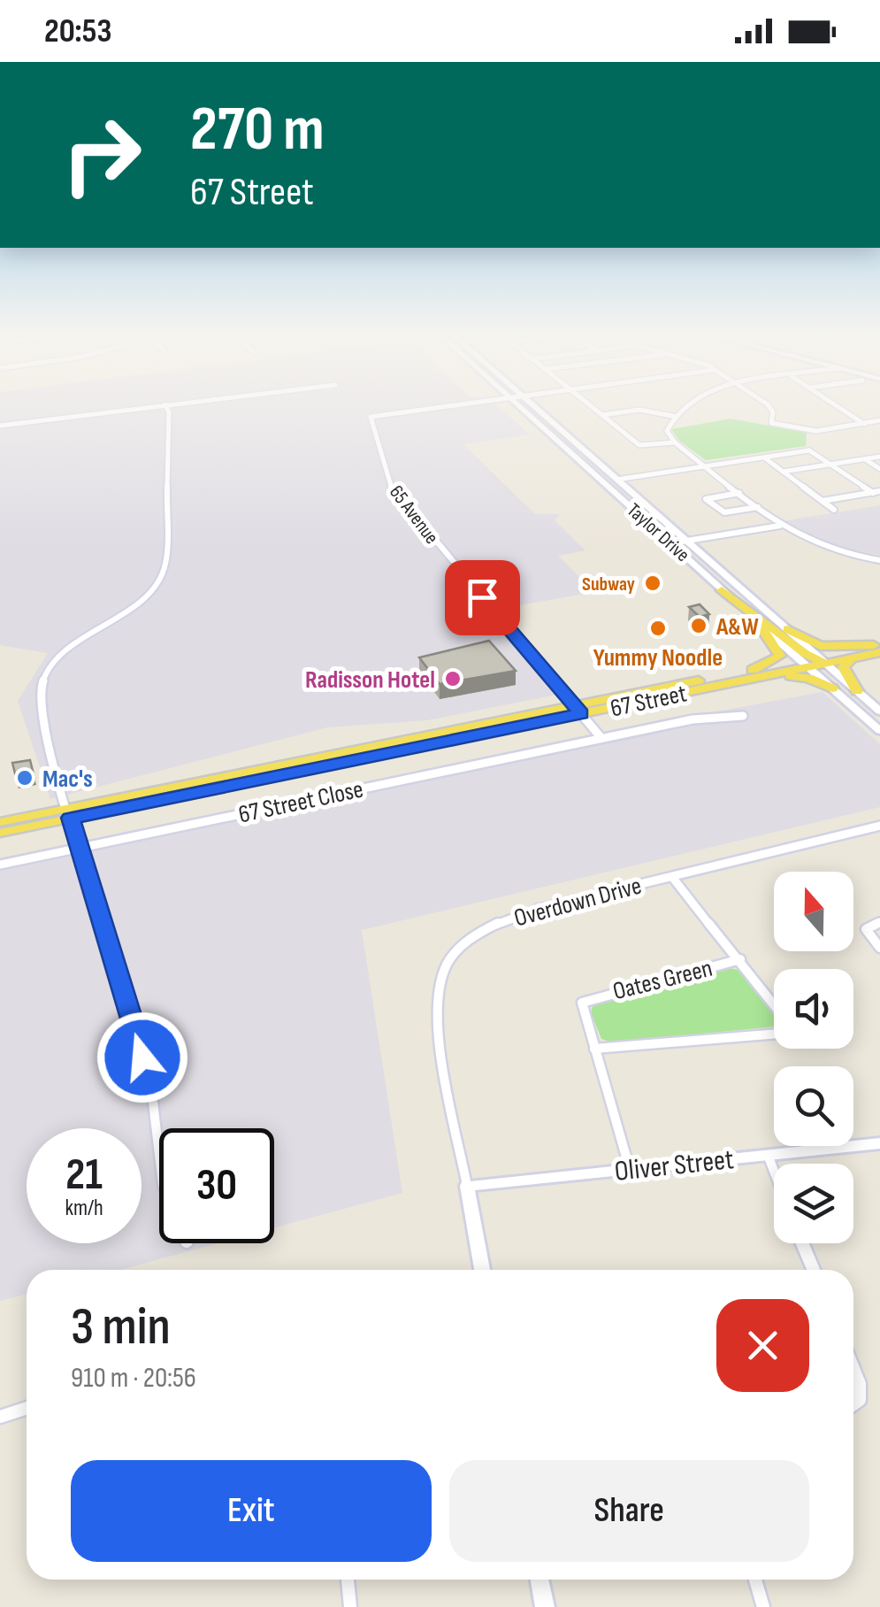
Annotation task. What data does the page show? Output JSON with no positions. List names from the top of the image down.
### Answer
{
  "streets": {
    "main road": [
      "Taylor Drive",
      "67 Street",
      "Overdown Drive",
      "Oliver Street"
    ],
    "street": ["65 Avenue", "67 Street Close", "Oates Green"]
  },
  "crossings": [
    ["65 Avenue", "67 Street"],
    ["Taylor Drive", "67 Street"],
    ["Overdown Drive", "Oates Green"],
    ["Overdown Drive", "Oliver Street"],
    ["Oates Green", "Oliver Street"]
  ],
  "places": [
    "Subway",
    "A&W",
    "Yummy Noodle",
    "Radisson Hotel",
    "Mac's"
  ],
  "north": "top",
  "page": {
    "status": "20:53",
    "turn": ["270 m", "67 Street"],
    "speed": "21 km/h",
    "limit": "30",
    "heading": ["3 min", "910 m · 20:56"],
    "buttons": ["Exit", "Share"]
  }
}
